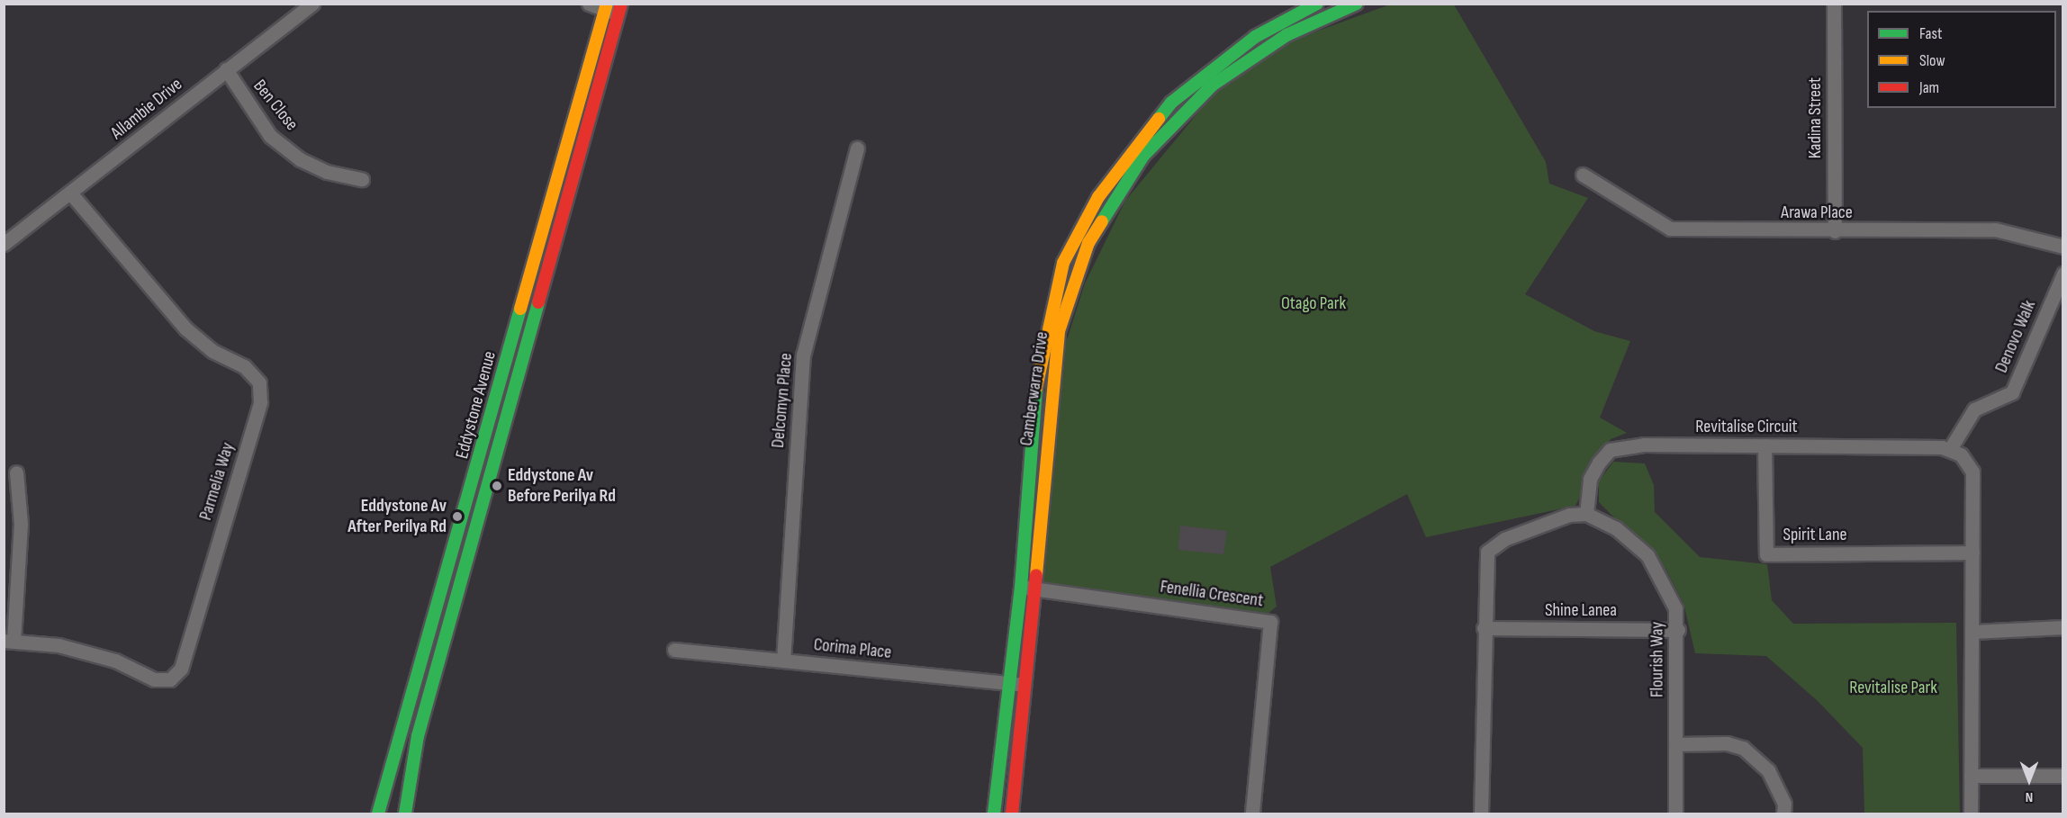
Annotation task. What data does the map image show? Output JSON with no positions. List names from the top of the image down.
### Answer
{
  "streets": {
    "street": [
      "Ben Close",
      "Allambie Drive",
      "Kadina Street",
      "Arawa Place",
      "Denovo Walk",
      "Camberwarra Drive",
      "Delcomyn Place",
      "Eddystone Avenue",
      "Revitalise Circuit",
      "Parmelia Way",
      "Spirit Lane",
      "Fenellia Crescent",
      "Shine Lanea",
      "Corima Place",
      "Flourish Way"
    ]
  },
  "crossings": [
    ["Ben Close", "Allambie Drive"],
    ["Allambie Drive", "Parmelia Way"],
    ["Kadina Street", "Arawa Place"],
    ["Denovo Walk", "Revitalise Circuit"],
    ["Camberwarra Drive", "Fenellia Crescent"],
    ["Camberwarra Drive", "Corima Place"],
    ["Delcomyn Place", "Corima Place"],
    ["Revitalise Circuit", "Spirit Lane"],
    ["Revitalise Circuit", "Flourish Way"],
    ["Shine Lanea", "Flourish Way"]
  ],
  "parks": ["Otago Park", "Revitalise Park"],
  "places": ["Eddystone Av Before Perilya Rd", "Eddystone Av After Perilya Rd"],
  "legend": ["Fast", "Slow", "Jam"],
  "north": "bottom"
}
